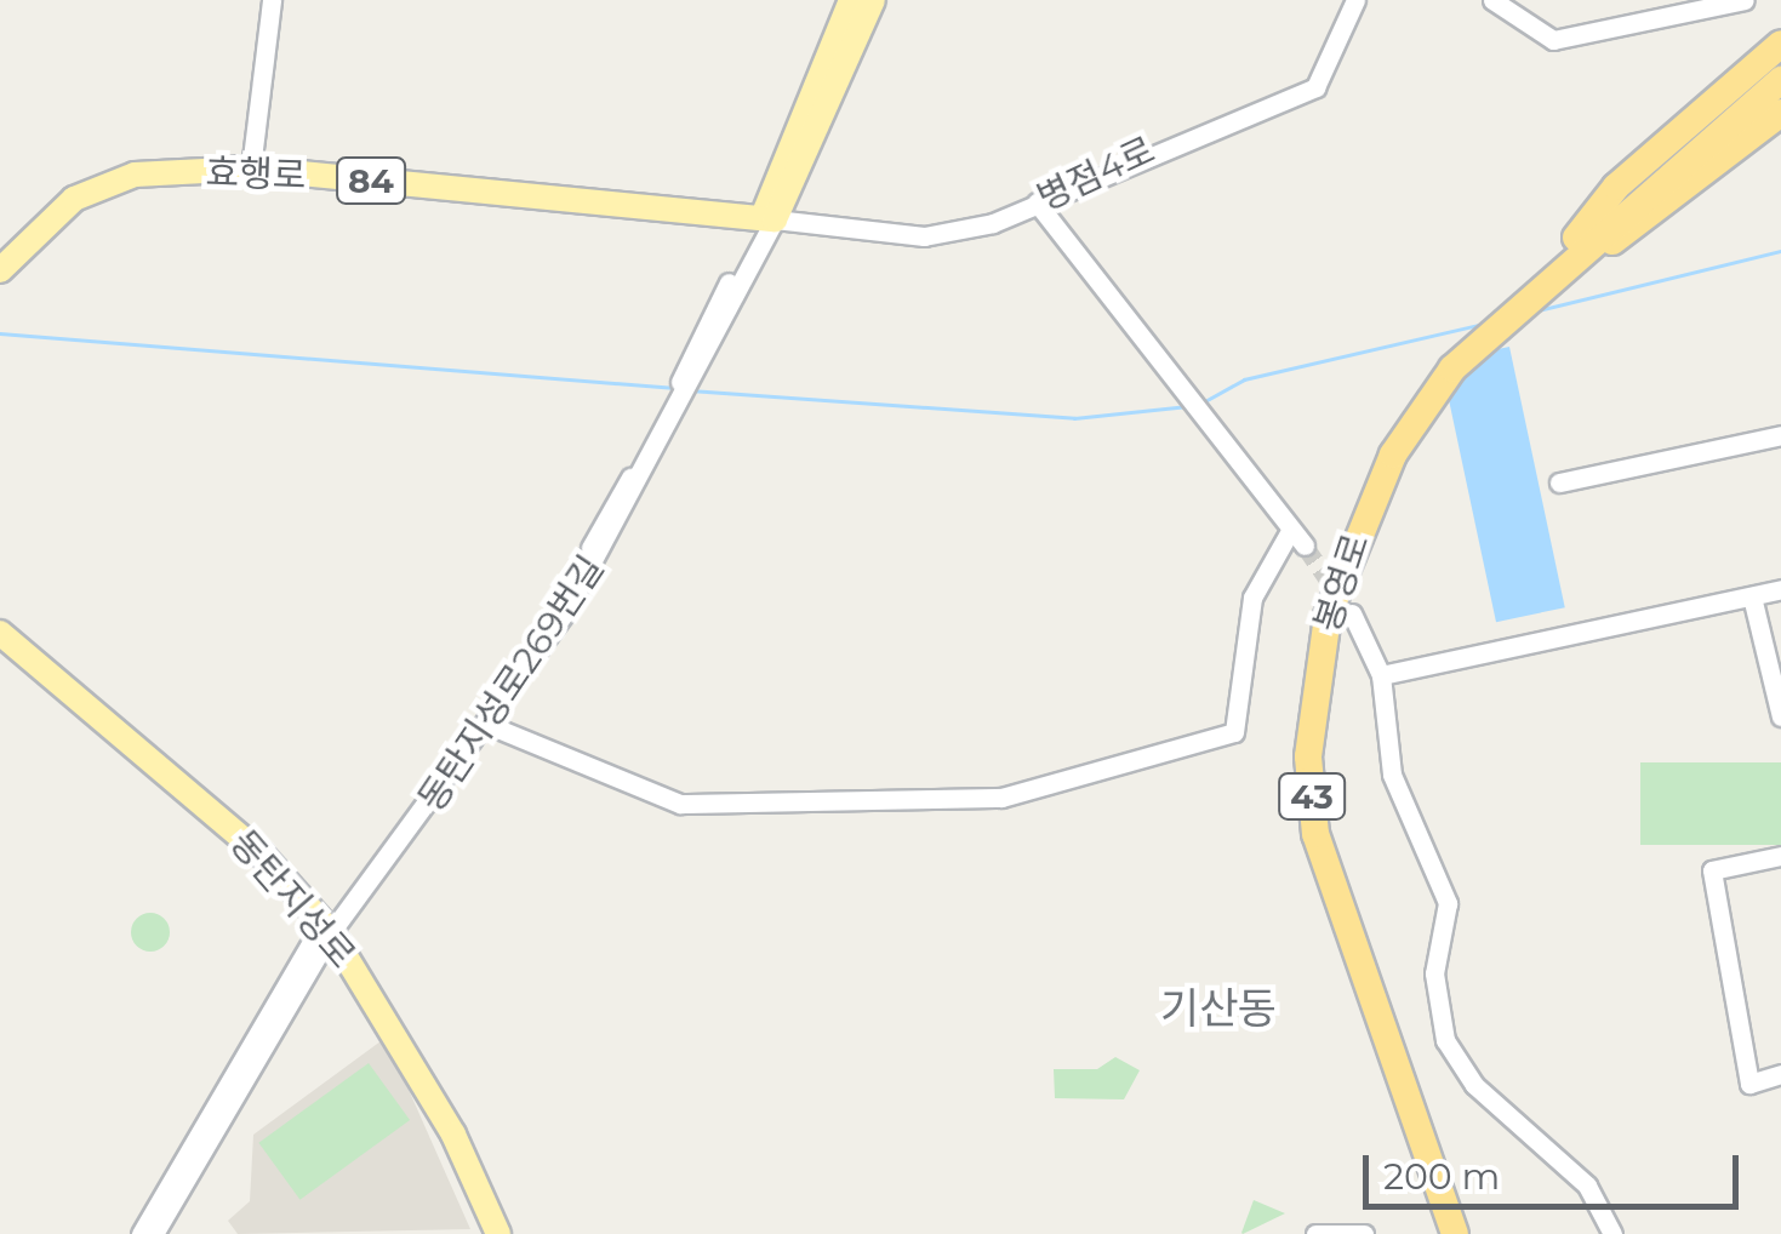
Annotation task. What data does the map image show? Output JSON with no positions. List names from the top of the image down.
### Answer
{
  "streets": {
    "highway": ["봉영로", "43"],
    "main road": ["효행로", "84", "동탄지성로"],
    "street": ["병점4로", "동탄지성로269번길"]
  },
  "crossings": [
    ["효행로", "병점4로"],
    ["동탄지성로269번길", "동탄지성로"]
  ],
  "districts": ["기산동"],
  "scale_bar": "200 m"
}
